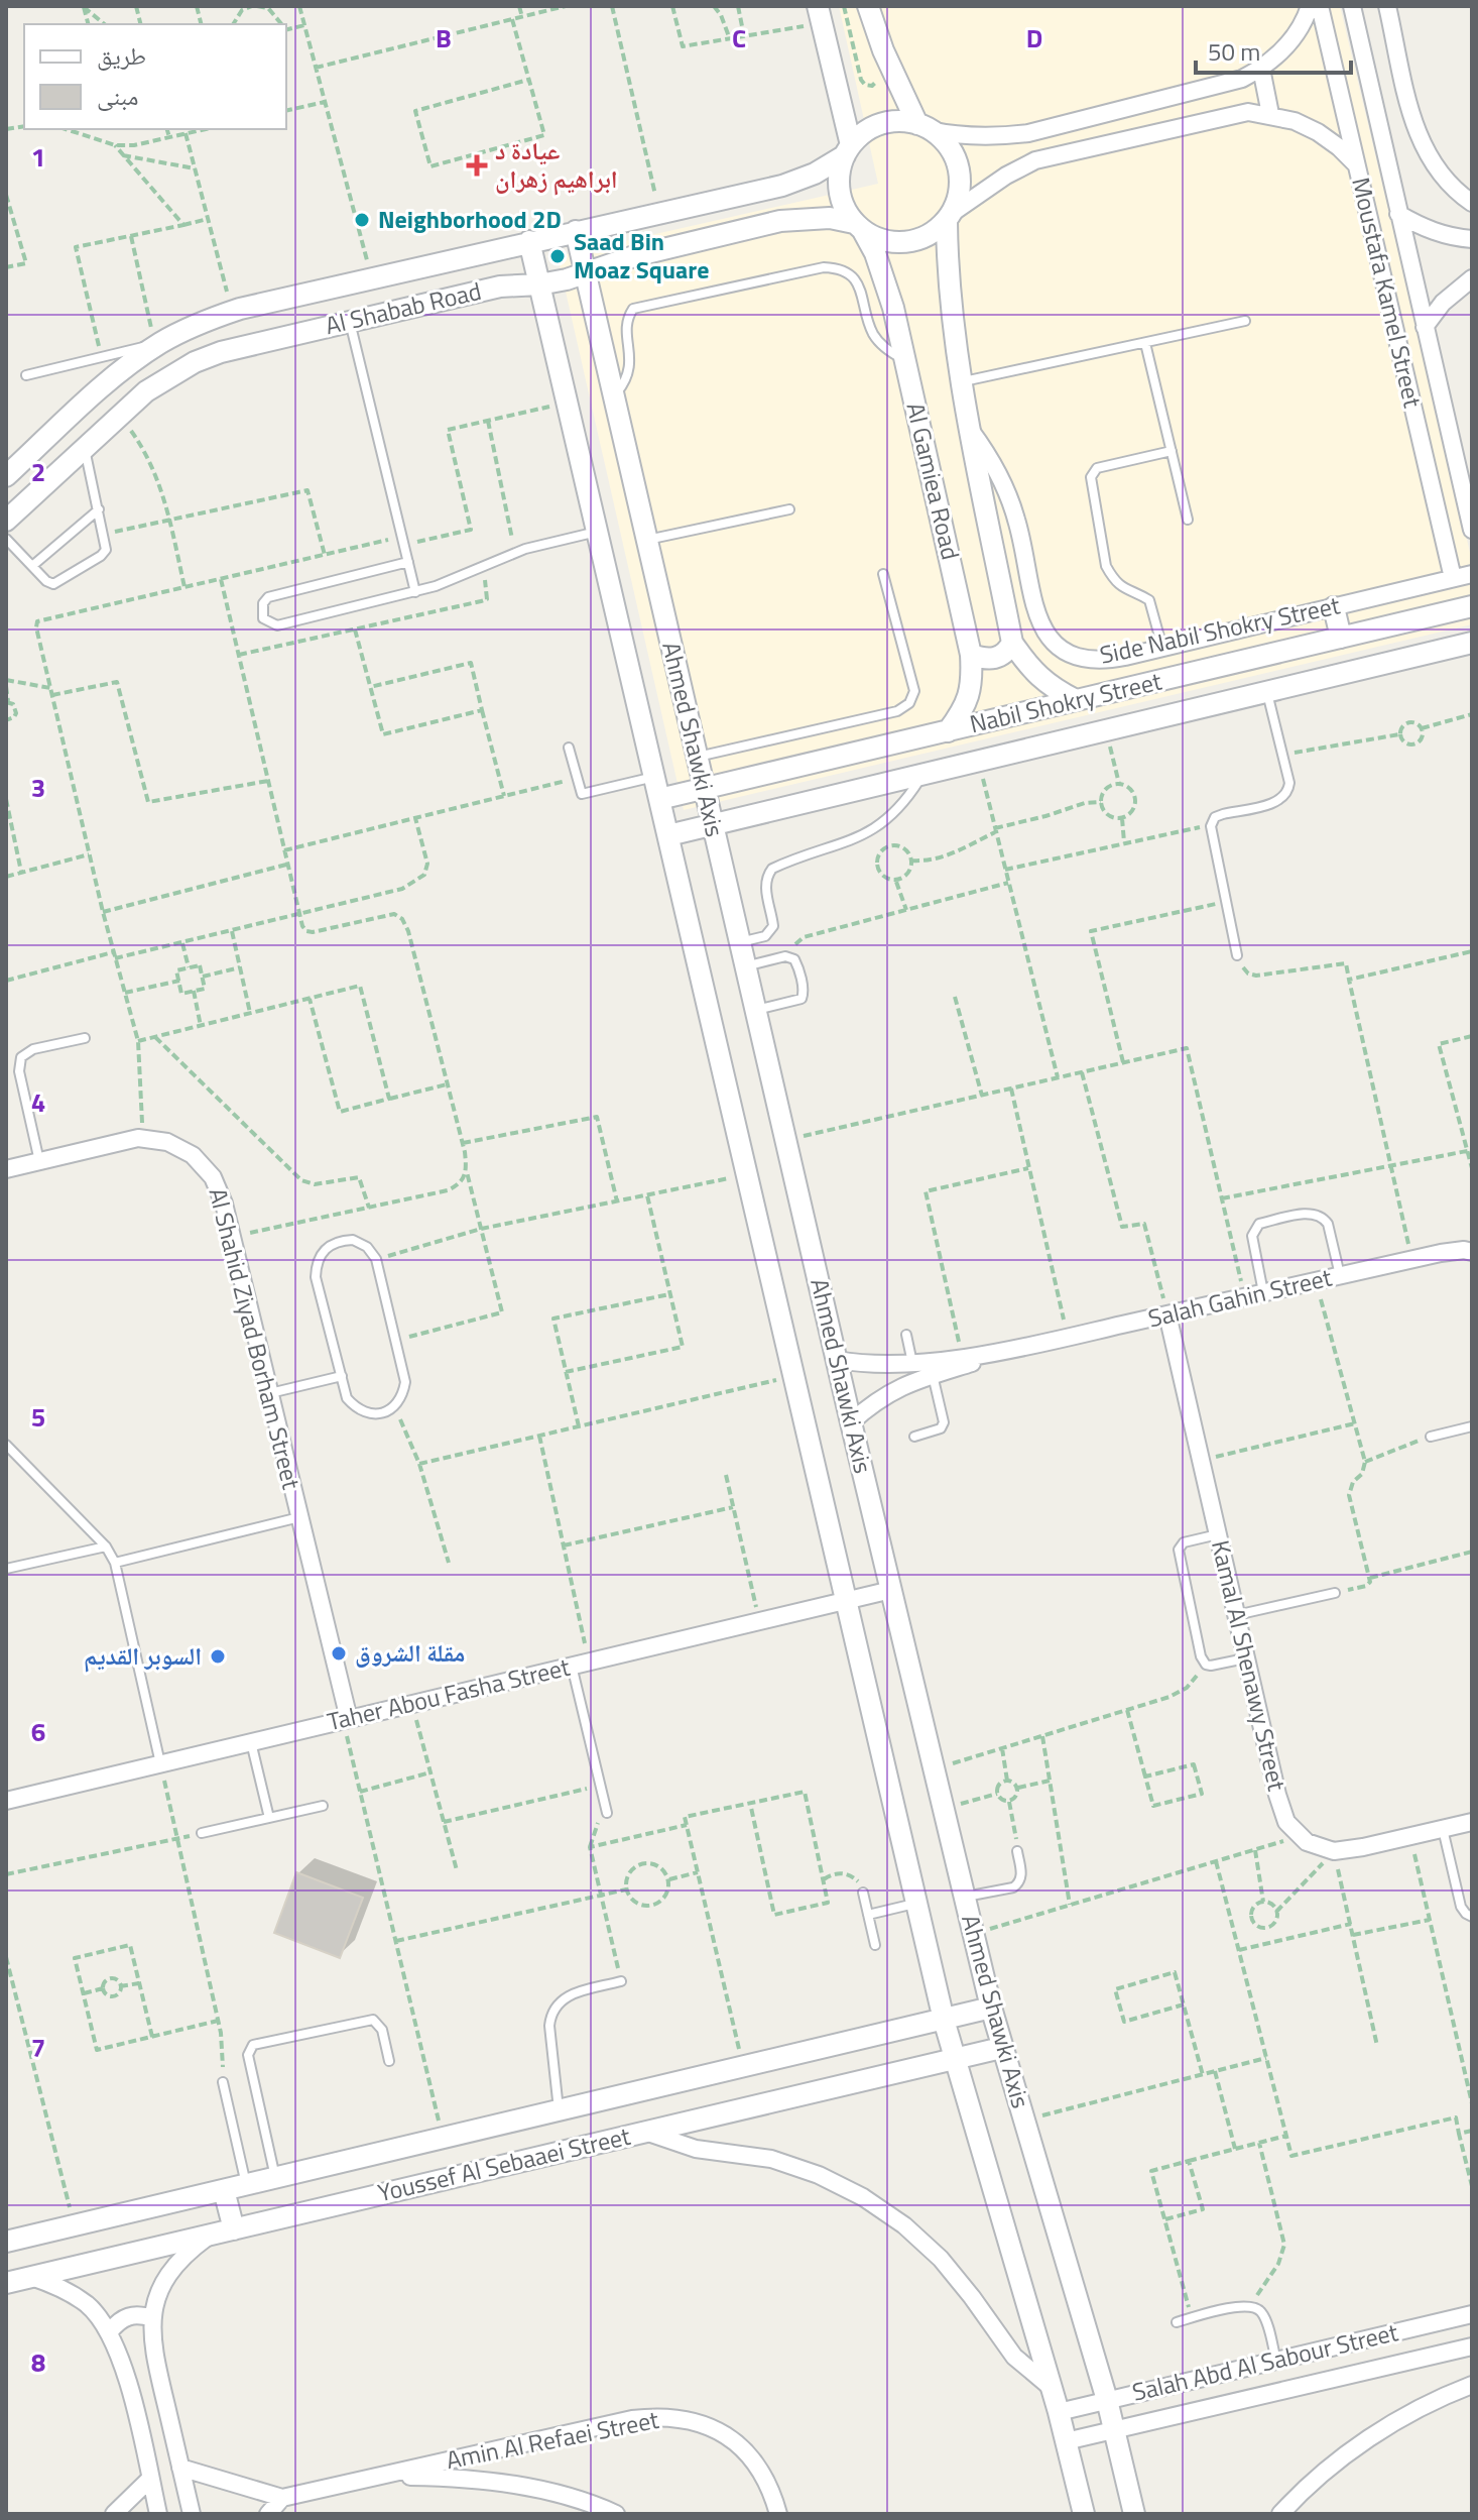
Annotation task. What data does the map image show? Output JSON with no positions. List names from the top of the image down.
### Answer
{
  "streets": {
    "street": [
      "Moustafa Kamel Street",
      "Al Shabab Road",
      "Al Gamiea Road",
      "Side Nabil Shokry Street",
      "Nabil Shokry Street",
      "Ahmed Shawki Axis",
      "Salah Gahin Street",
      "Al Shahid Ziyad Borham Street",
      "Kamal Al Shenawy Street",
      "Taher Abou Fasha Street",
      "Youssef Al Sebaaei Street",
      "Salah Abd Al Sabour Street",
      "Amin Al Refaei Street"
    ]
  },
  "crossings": [
    ["Moustafa Kamel Street", "Side Nabil Shokry Street"],
    ["Al Shabab Road", "Al Gamiea Road"],
    ["Al Shabab Road", "Ahmed Shawki Axis"],
    ["Al Gamiea Road", "Side Nabil Shokry Street"],
    ["Al Gamiea Road", "Nabil Shokry Street"],
    ["Nabil Shokry Street", "Ahmed Shawki Axis"],
    ["Ahmed Shawki Axis", "Salah Gahin Street"],
    ["Ahmed Shawki Axis", "Taher Abou Fasha Street"],
    ["Ahmed Shawki Axis", "Youssef Al Sebaaei Street"],
    ["Ahmed Shawki Axis", "Salah Abd Al Sabour Street"],
    ["Salah Gahin Street", "Kamal Al Shenawy Street"],
    ["Al Shahid Ziyad Borham Street", "Taher Abou Fasha Street"]
  ],
  "places": {
    "health": ["عيادة د ابراهيم زهران"],
    "other": [
      "Neighborhood 2D",
      "Saad Bin Moaz Square",
      "مقلة الشروق",
      "السوبر القديم"
    ]
  },
  "legend": ["طريق", "مبنى"],
  "scale_bar": "50 m",
  "grid": {
    "columns": ["B", "C", "D"],
    "rows": [
      "1",
      "2",
      "3",
      "4",
      "5",
      "6",
      "7",
      "8"
    ]
  }
}
